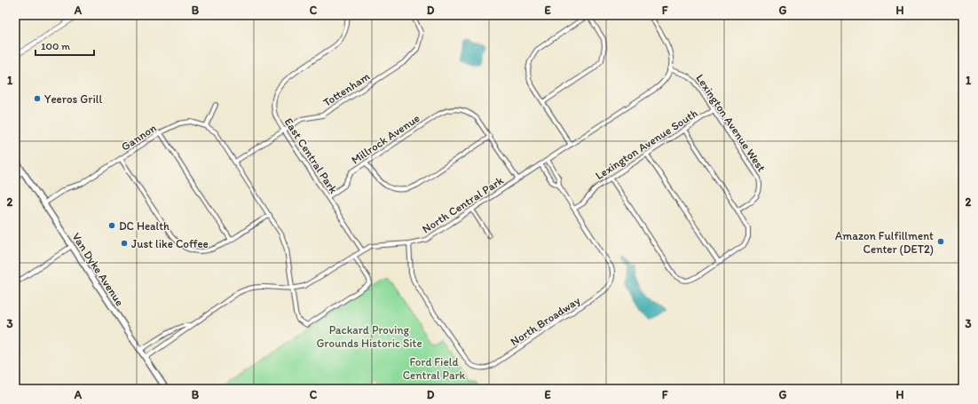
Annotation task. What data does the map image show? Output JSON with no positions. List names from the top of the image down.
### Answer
{
  "streets": {
    "main road": ["Van Dyke Avenue"],
    "street": [
      "Tottenham",
      "Lexington Avenue West",
      "Gannon",
      "Millrock Avenue",
      "Lexington Avenue South",
      "East Central Park",
      "North Central Park",
      "North Broadway"
    ]
  },
  "crossings": [
    ["Tottenham", "Gannon"],
    ["Tottenham", "East Central Park"],
    ["Lexington Avenue West", "Lexington Avenue South"],
    ["Lexington Avenue West", "North Central Park"],
    ["Gannon", "North Central Park"],
    ["Gannon", "Van Dyke Avenue"],
    ["Millrock Avenue", "East Central Park"],
    ["Lexington Avenue South", "North Broadway"],
    ["East Central Park", "North Central Park"],
    ["North Central Park", "Van Dyke Avenue"],
    ["North Central Park", "North Broadway"]
  ],
  "parks": ["Packard Proving Grounds Historic Site", "Ford Field Central Park"],
  "places": [
    "Yeeros Grill",
    "DC Health",
    "Amazon Fulfillment Center (DET2)",
    "Just like Coffee"
  ],
  "scale_bar": "100 m",
  "grid": {
    "columns": [
      "A",
      "B",
      "C",
      "D",
      "E",
      "F",
      "G",
      "H"
    ],
    "rows": ["1", "2", "3"]
  }
}
